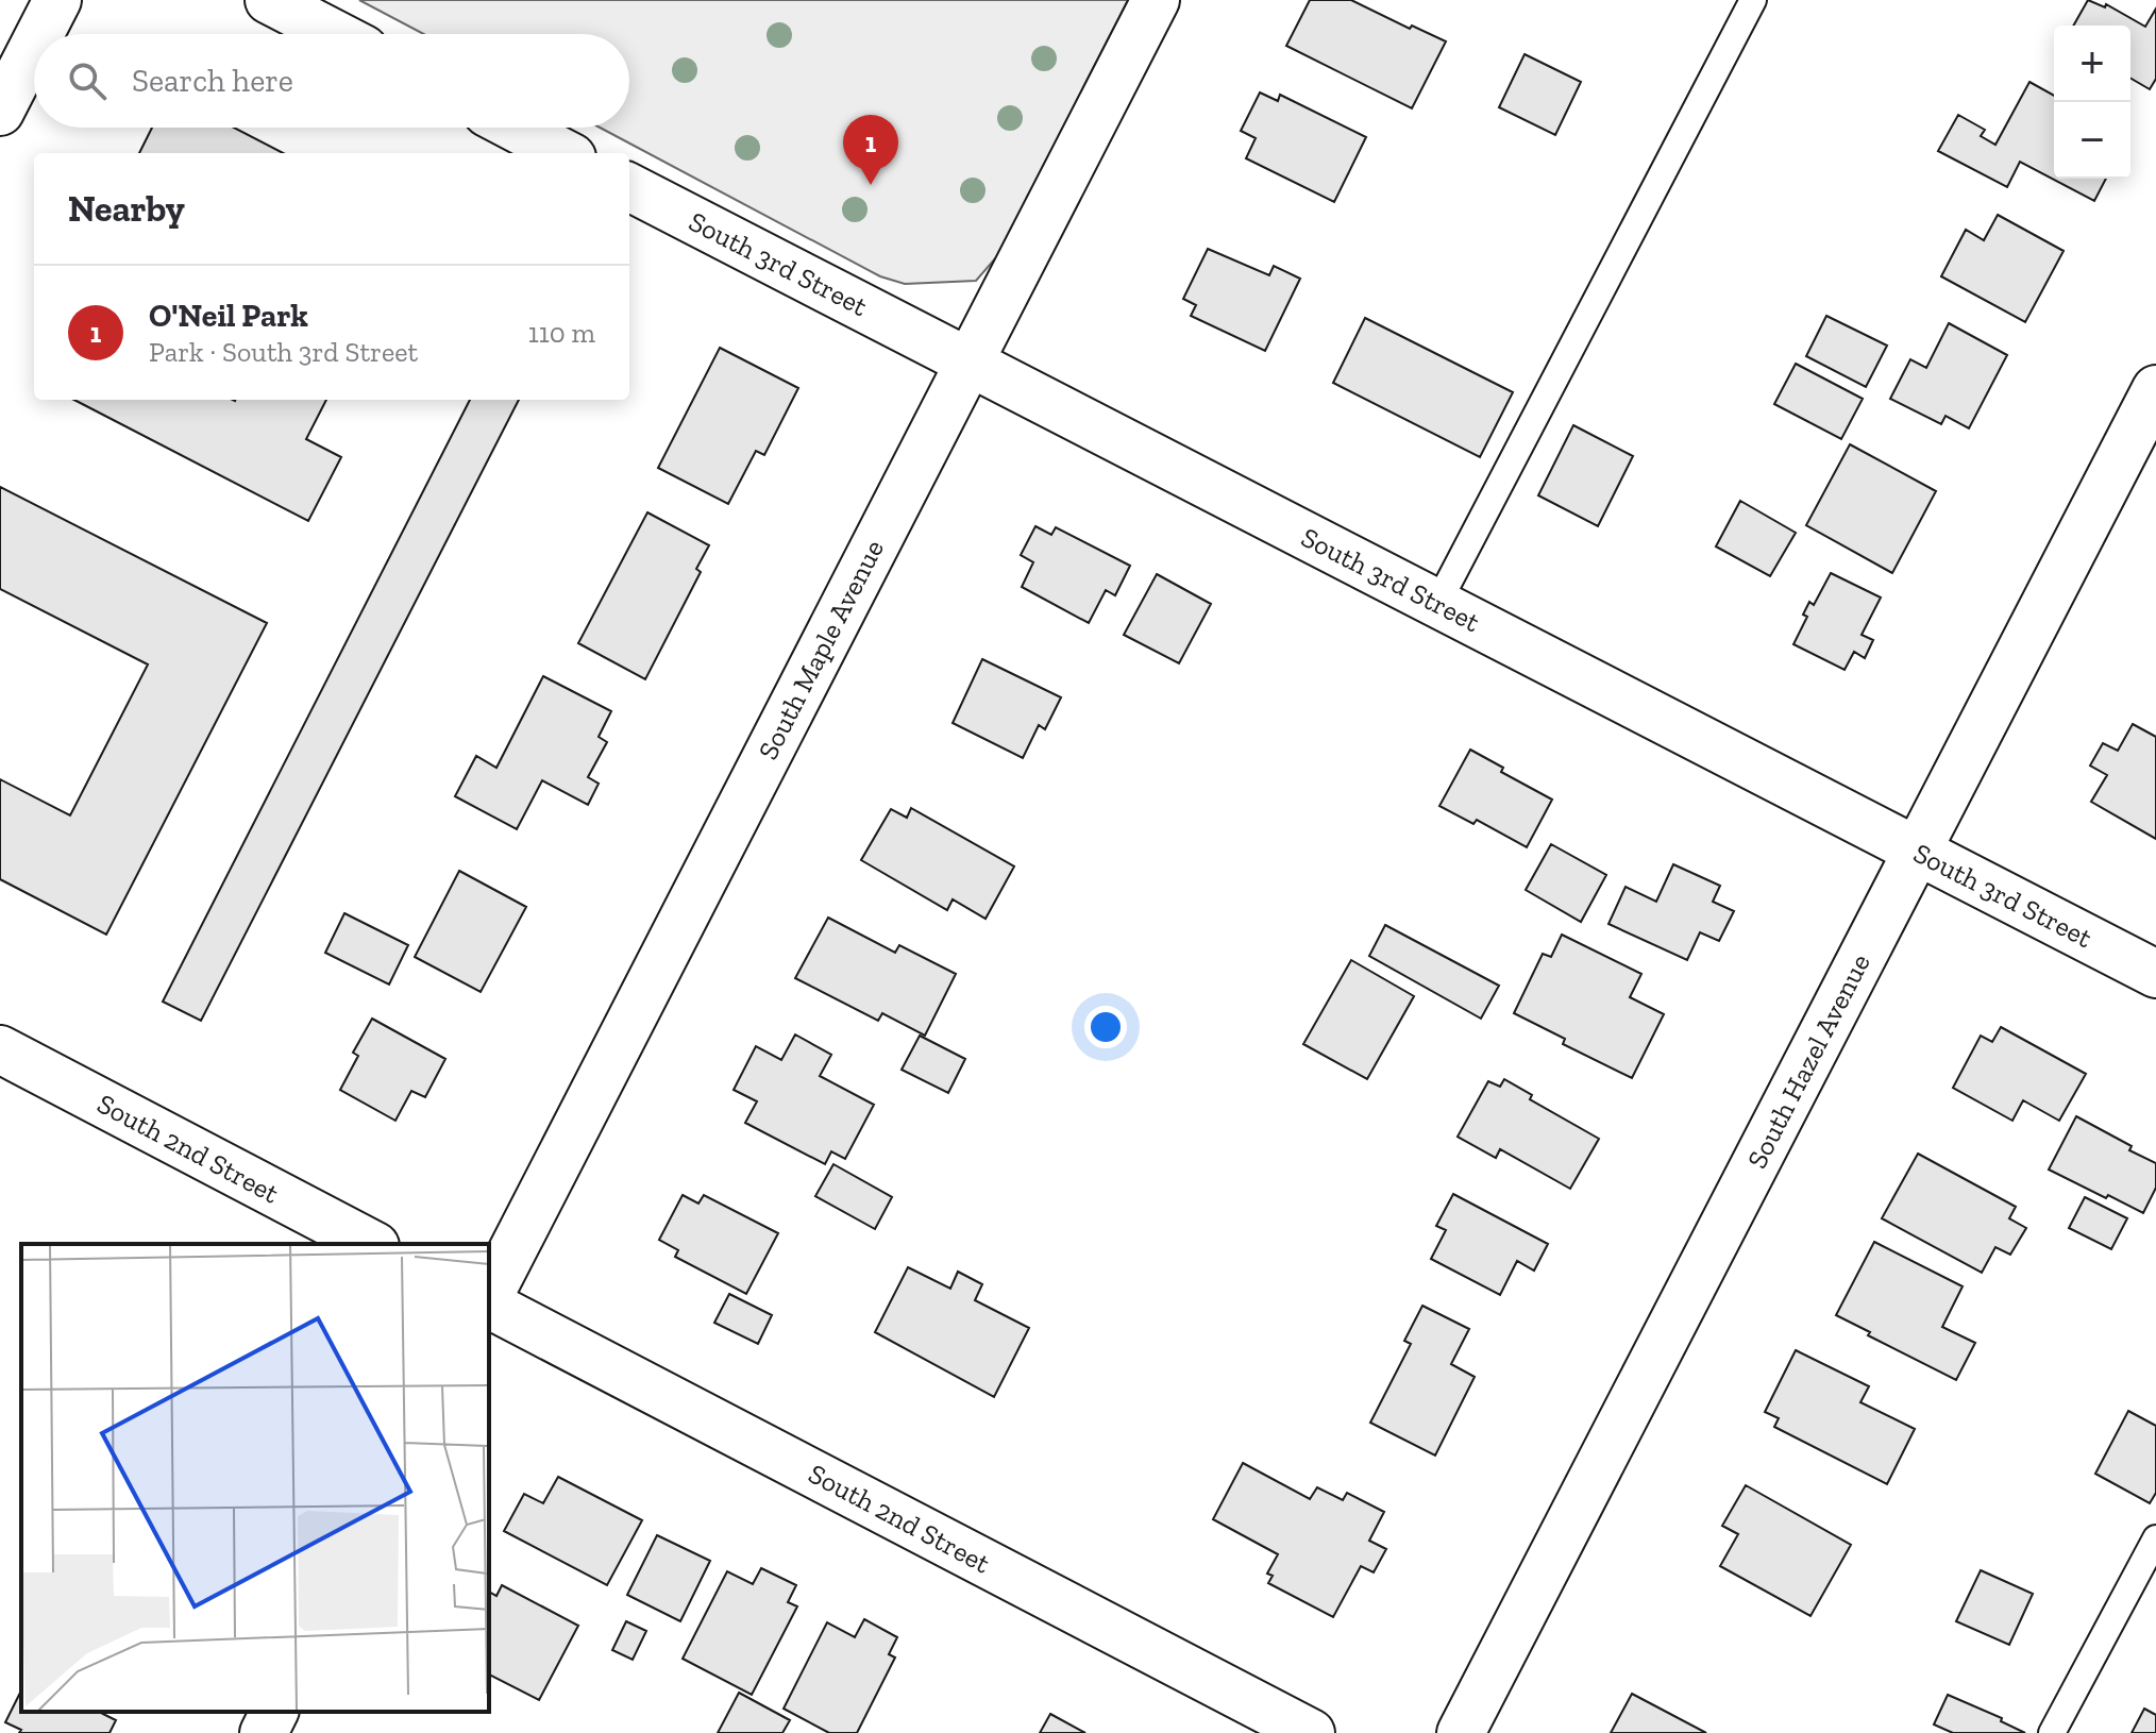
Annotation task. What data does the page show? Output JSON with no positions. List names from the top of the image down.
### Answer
{
  "streets": {
    "street": [
      "South 3rd Street",
      "South Maple Avenue",
      "South Hazel Avenue",
      "South 2nd Street"
    ]
  },
  "crossings": [
    ["South 3rd Street", "South Maple Avenue"],
    ["South 3rd Street", "South Hazel Avenue"]
  ],
  "page": {
    "map_buttons": ["+", "−"],
    "search": "Search here",
    "pins": "1",
    "heading": "Nearby",
    "list": [
      {
        "mark": "1",
        "name": "O'Neil Park",
        "note": "Park · South 3rd Street",
        "value": "110 m"
      }
    ]
  }
}
